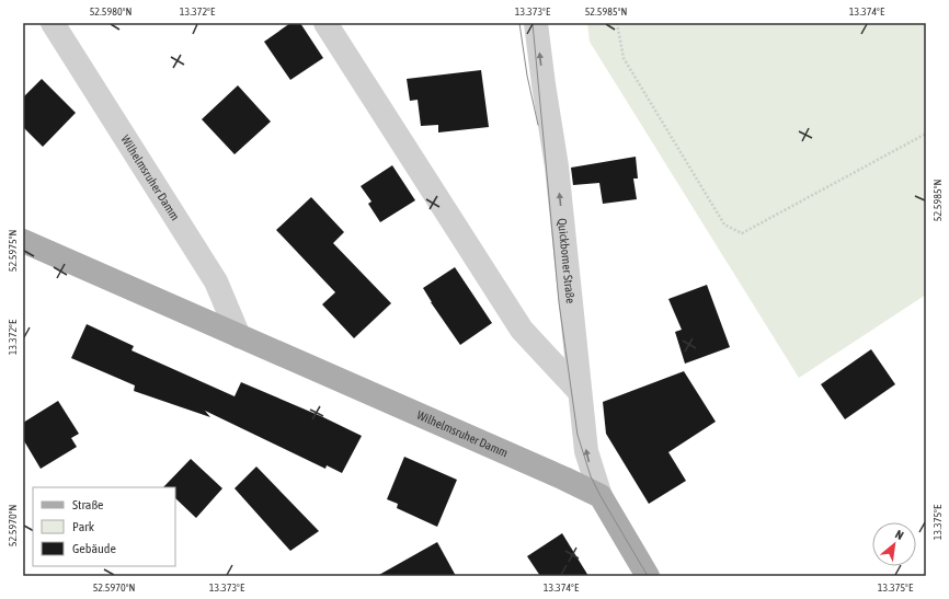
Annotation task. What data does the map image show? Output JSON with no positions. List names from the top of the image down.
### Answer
{
  "streets": {
    "main road": ["Wilhelmsruher Damm"],
    "street": ["Quickborner Straße"]
  },
  "crossings": [
    ["Wilhelmsruher Damm", "Quickborner Straße"]
  ],
  "one_way": ["Quickborner Straße"],
  "legend": ["Straße", "Park", "Gebäude"],
  "north": "top right",
  "coordinates": [
    "52.5980°N",
    "13.372°E",
    "13.373°E",
    "52.5985°N",
    "13.374°E",
    "52.5975°N",
    "13.375°E",
    "52.5970°N"
  ]
}
